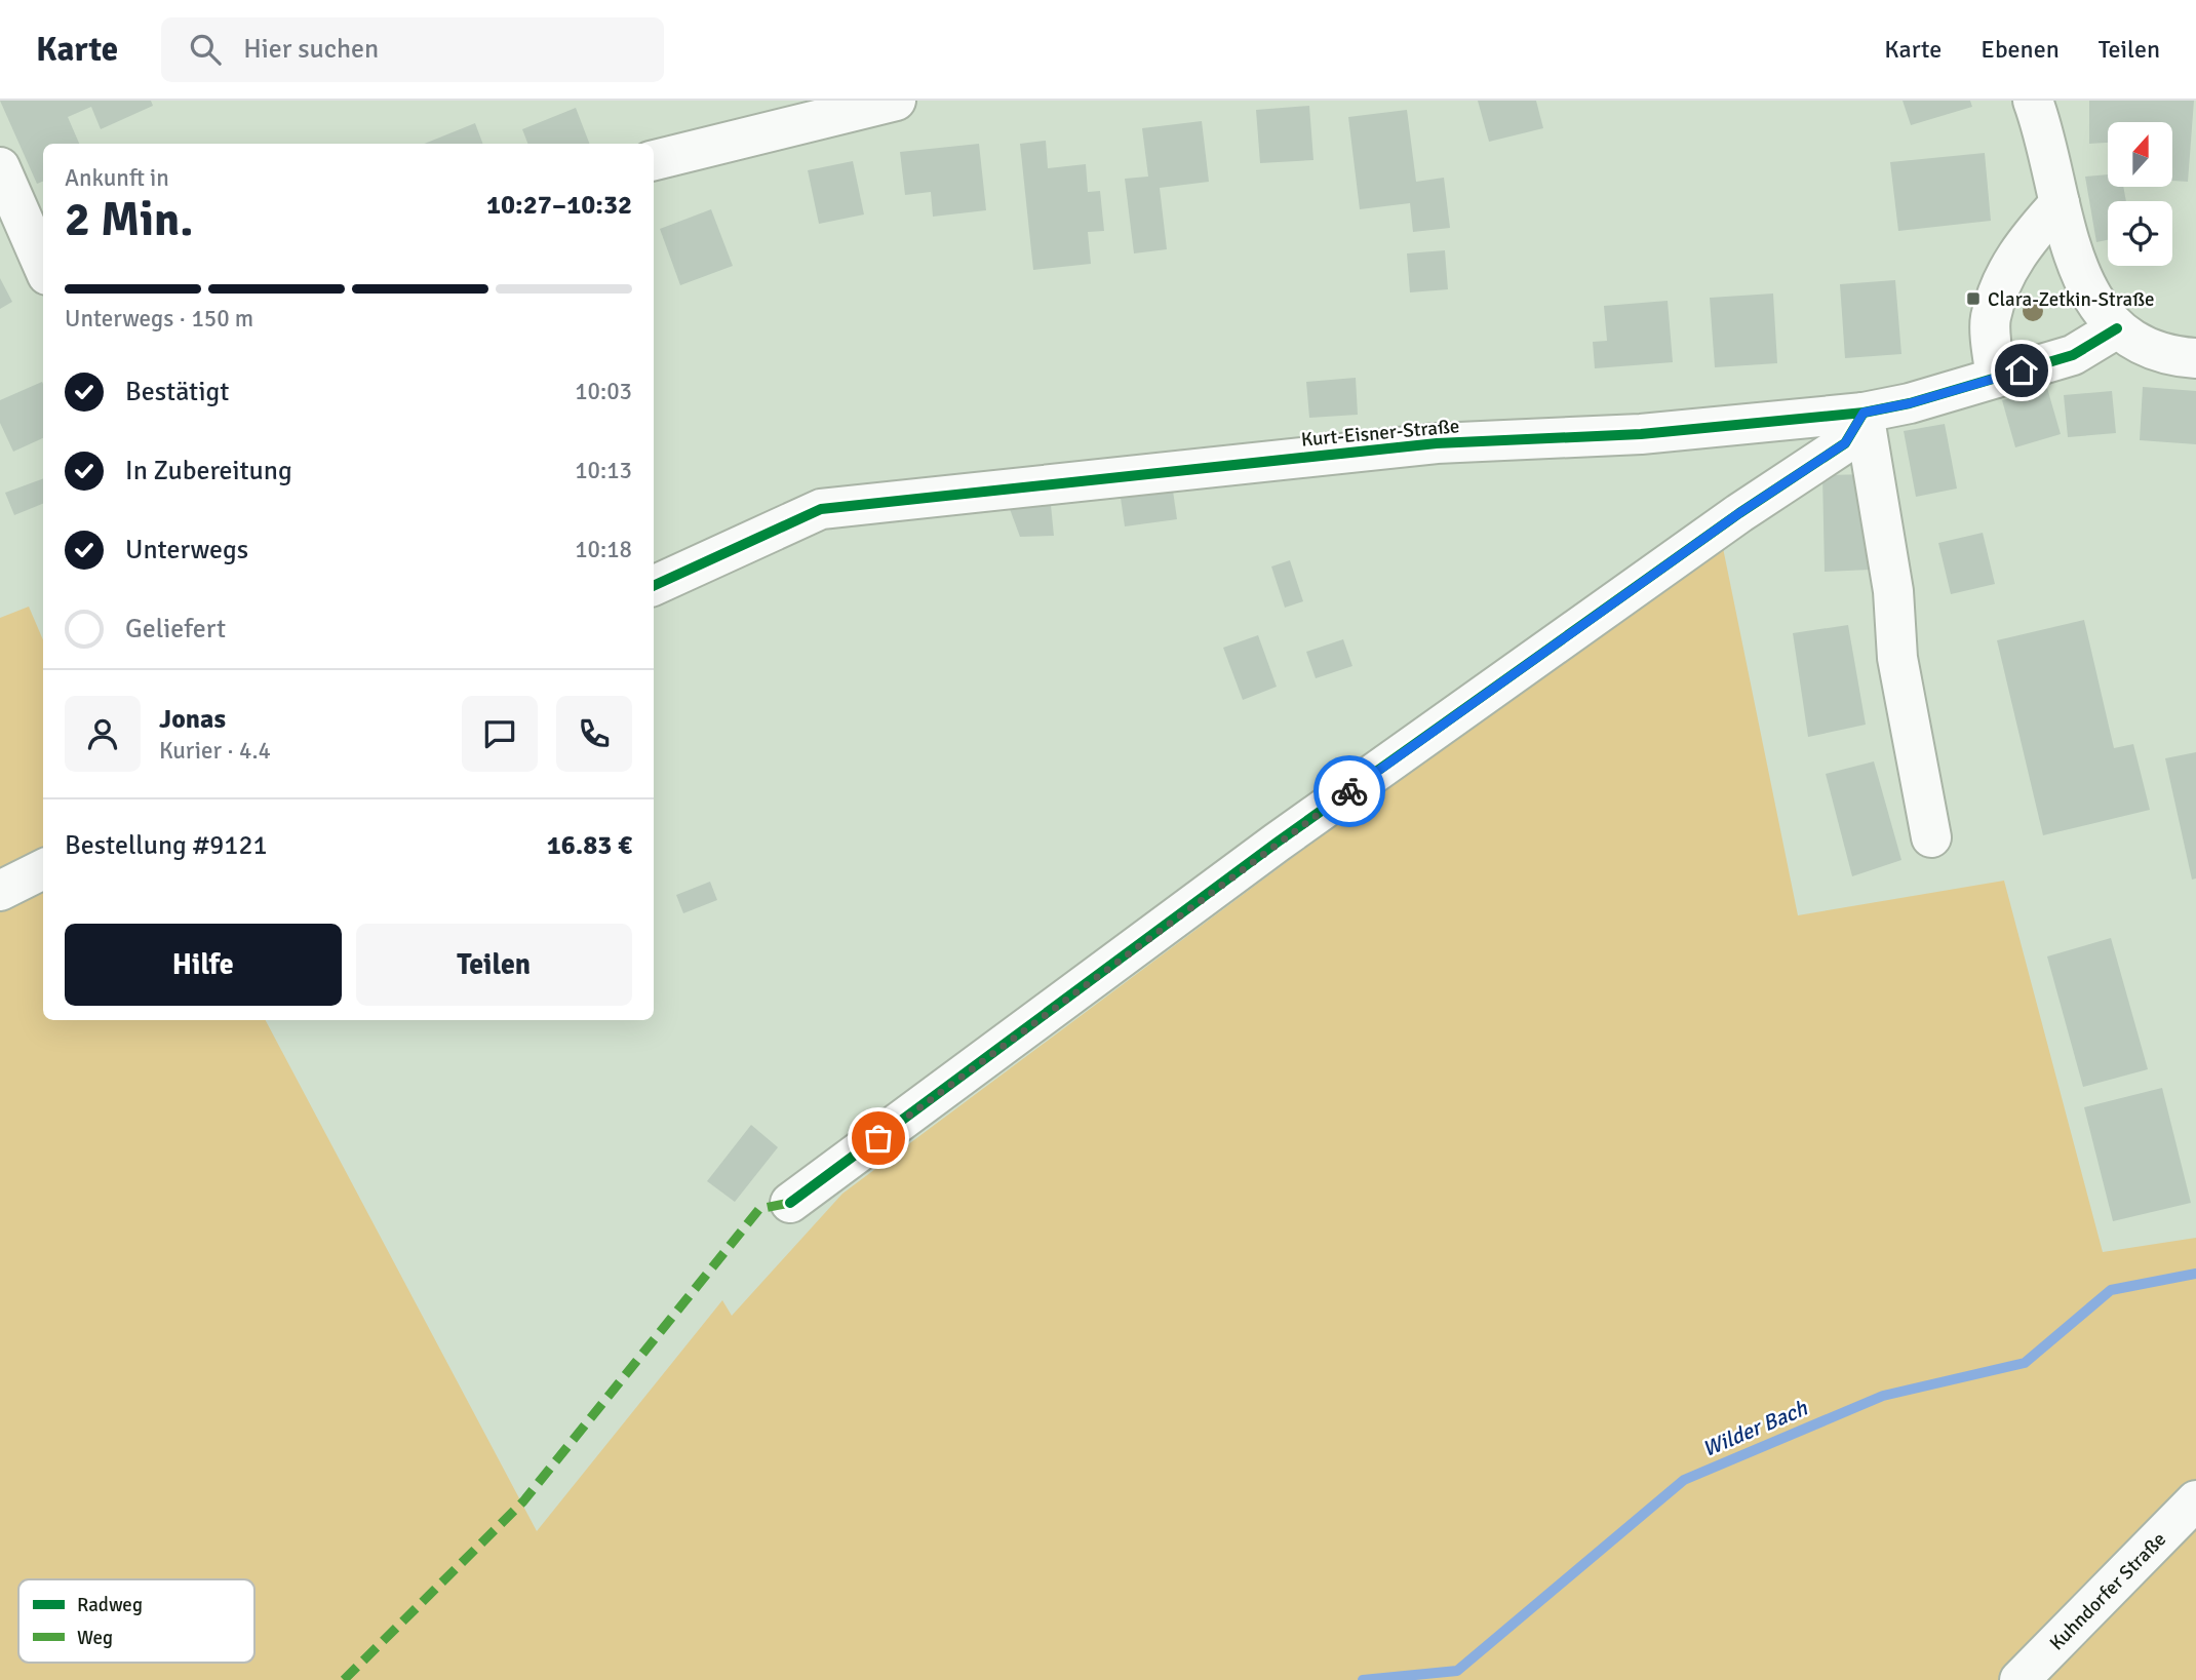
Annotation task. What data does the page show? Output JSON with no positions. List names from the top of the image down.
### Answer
{
  "streets": {
    "street": ["Kurt-Eisner-Straße", "Kuhndorfer Straße"]
  },
  "water": ["Wilder Bach"],
  "places": {
    "transit": ["Clara-Zetkin-Straße"]
  },
  "legend": ["Radweg", "Weg"],
  "north": "top",
  "page": {
    "header": "Karte",
    "search": "Hier suchen",
    "nav": ["Karte", "Ebenen", "Teilen"],
    "heading": ["2 Min.", "Ankunft in", "10:27–10:32"],
    "panel": [
      "Jonas",
      "Kurier · 4.4",
      "Bestellung #9121",
      "16.83 €"
    ],
    "bar": "Unterwegs · 150 m",
    "list": [
      ["Bestätigt", "10:03"],
      ["In Zubereitung", "10:13"],
      ["Unterwegs", "10:18"],
      "Geliefert"
    ],
    "buttons": ["Hilfe", "Teilen"]
  }
}
